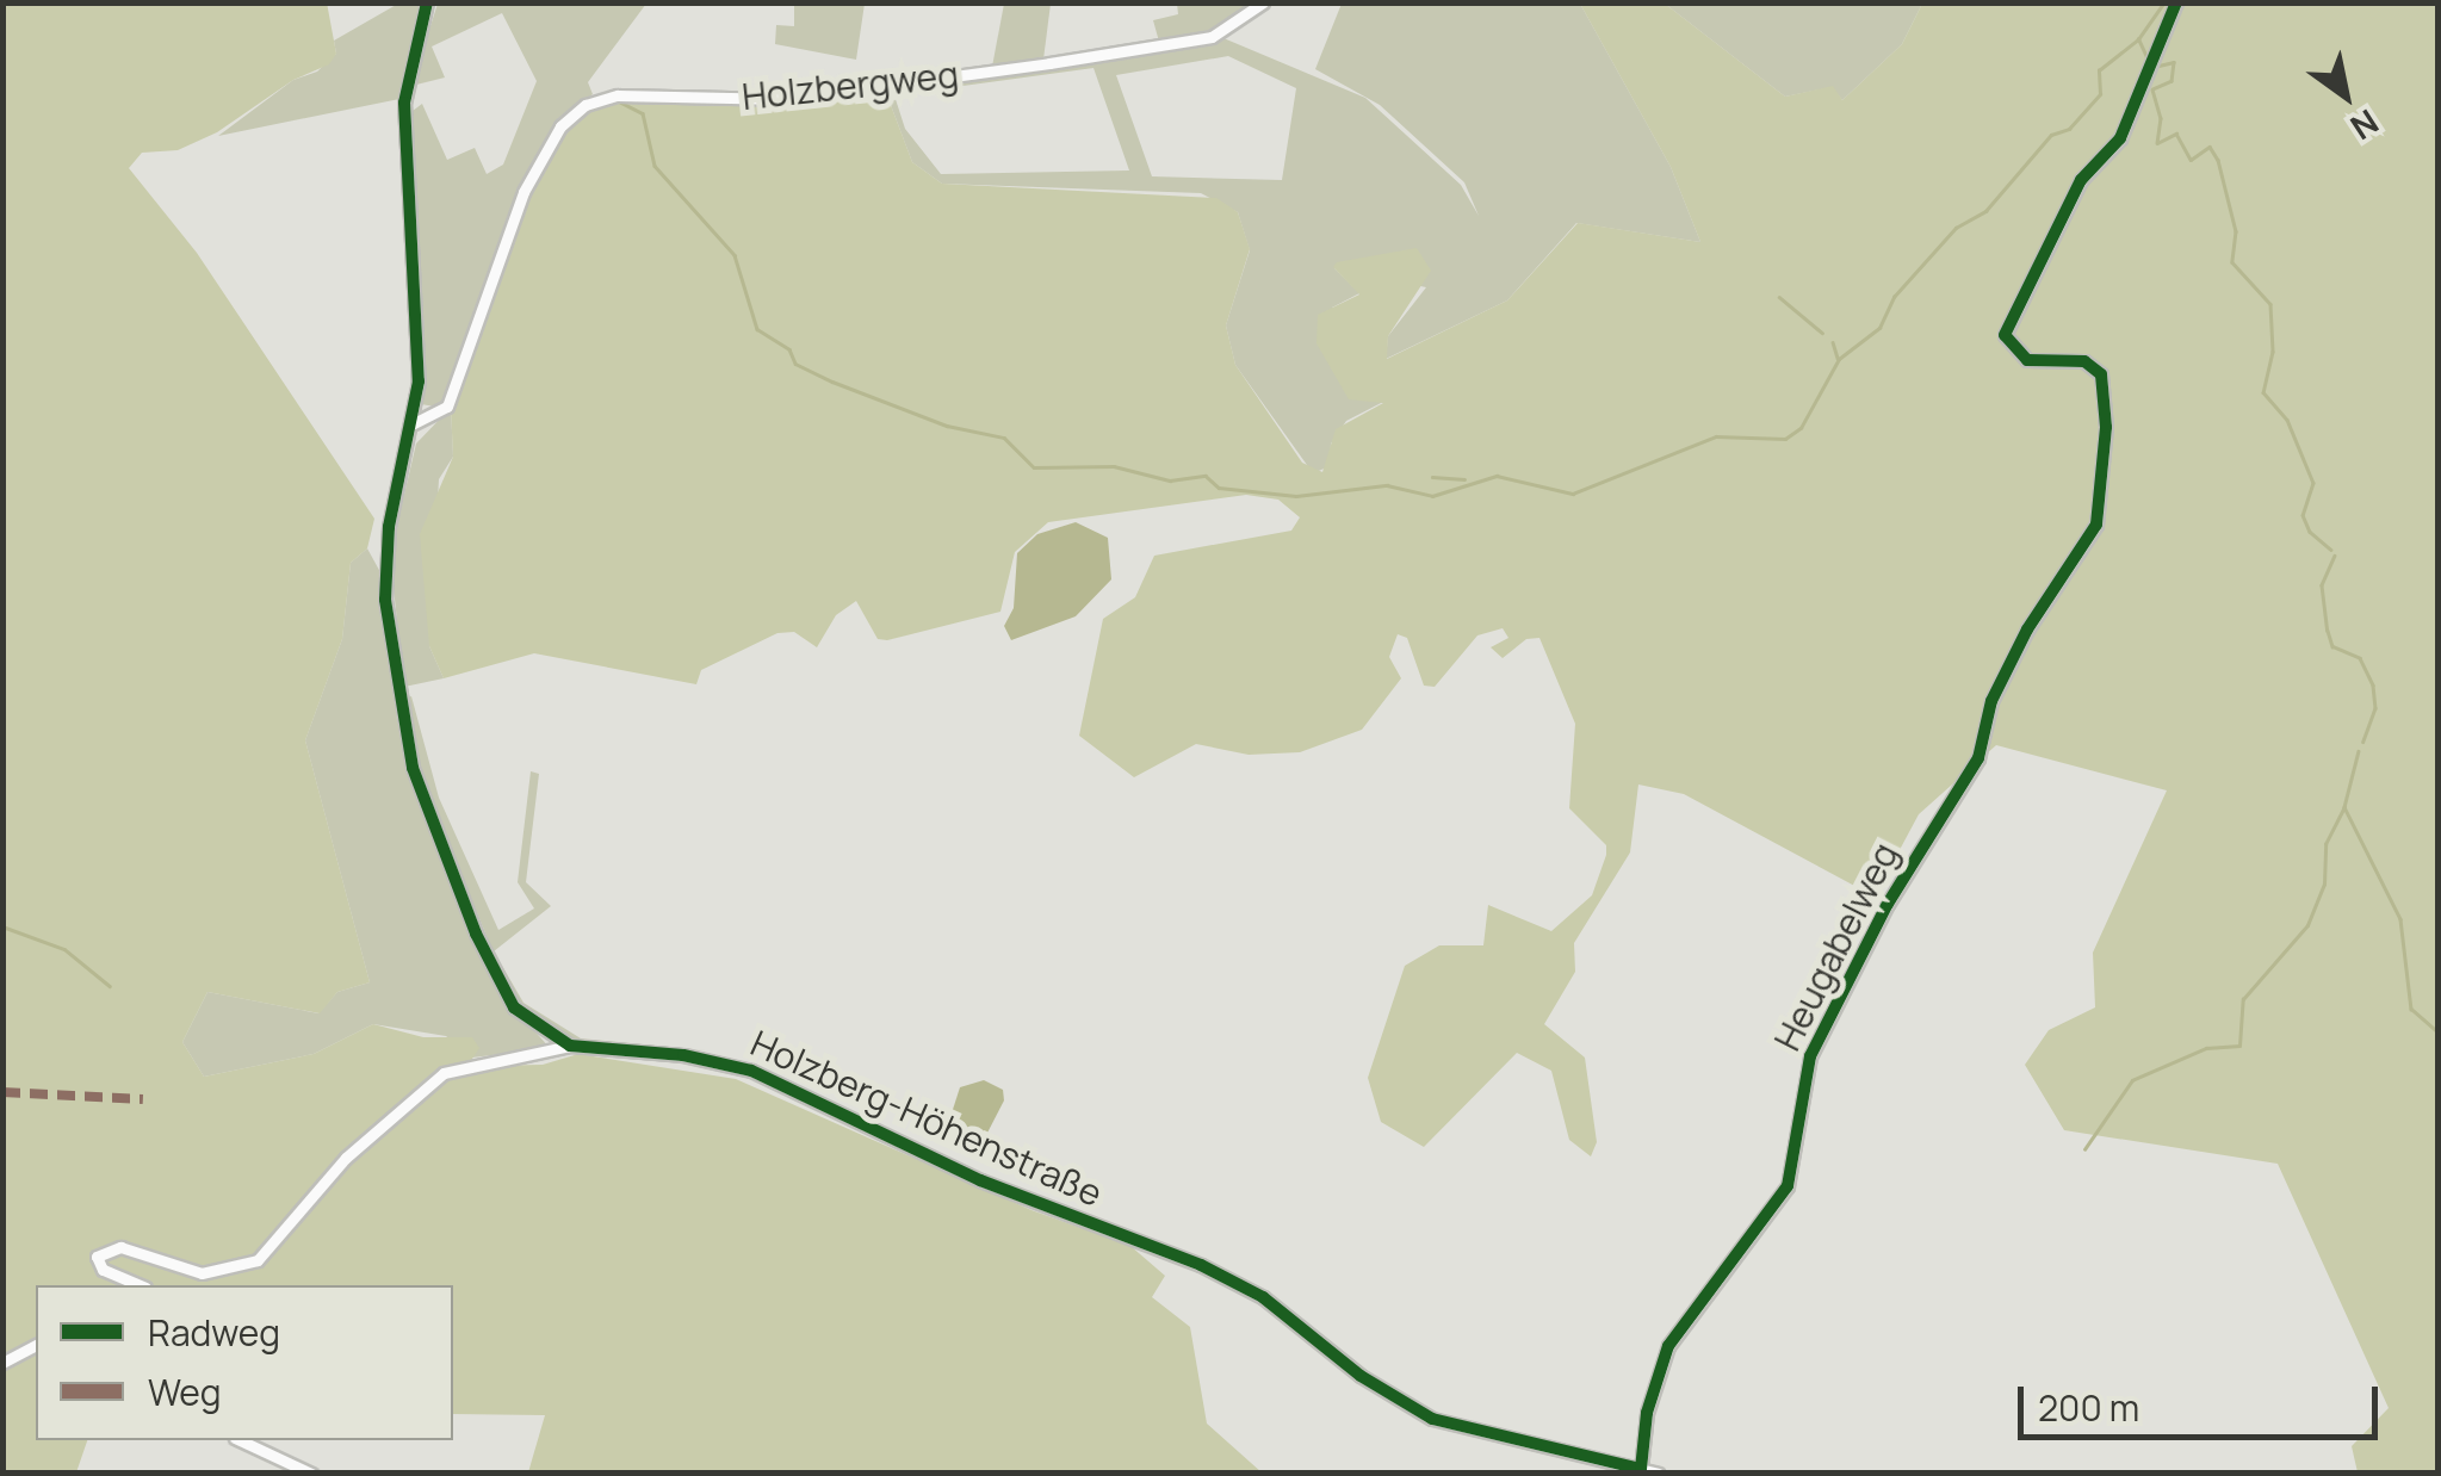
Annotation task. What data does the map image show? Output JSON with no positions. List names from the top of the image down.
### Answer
{
  "streets": {
    "street": ["Holzbergweg", "Heugabelweg", "Holzberg-Höhenstraße"]
  },
  "crossings": [
    ["Holzbergweg", "Holzberg-Höhenstraße"],
    ["Heugabelweg", "Holzberg-Höhenstraße"]
  ],
  "legend": ["Radweg", "Weg"],
  "scale_bar": "200 m",
  "north": "bottom right"
}
